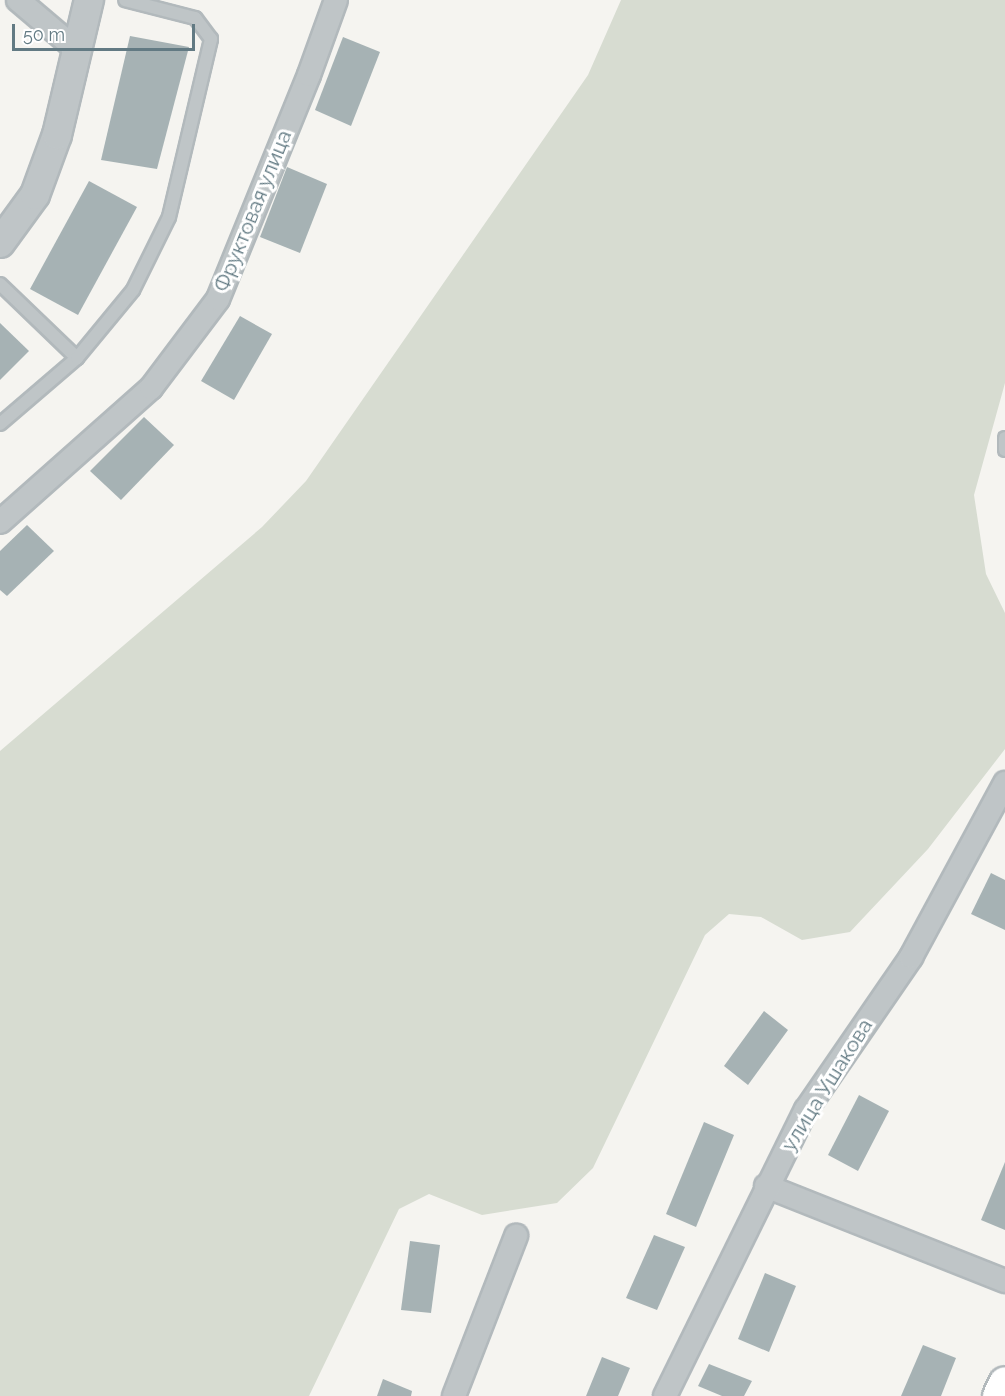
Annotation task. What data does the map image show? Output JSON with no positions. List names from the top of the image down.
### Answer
{
  "streets": {
    "street": ["Фруктовая улица", "улица Ушакова"]
  },
  "scale_bar": "50 m"
}
